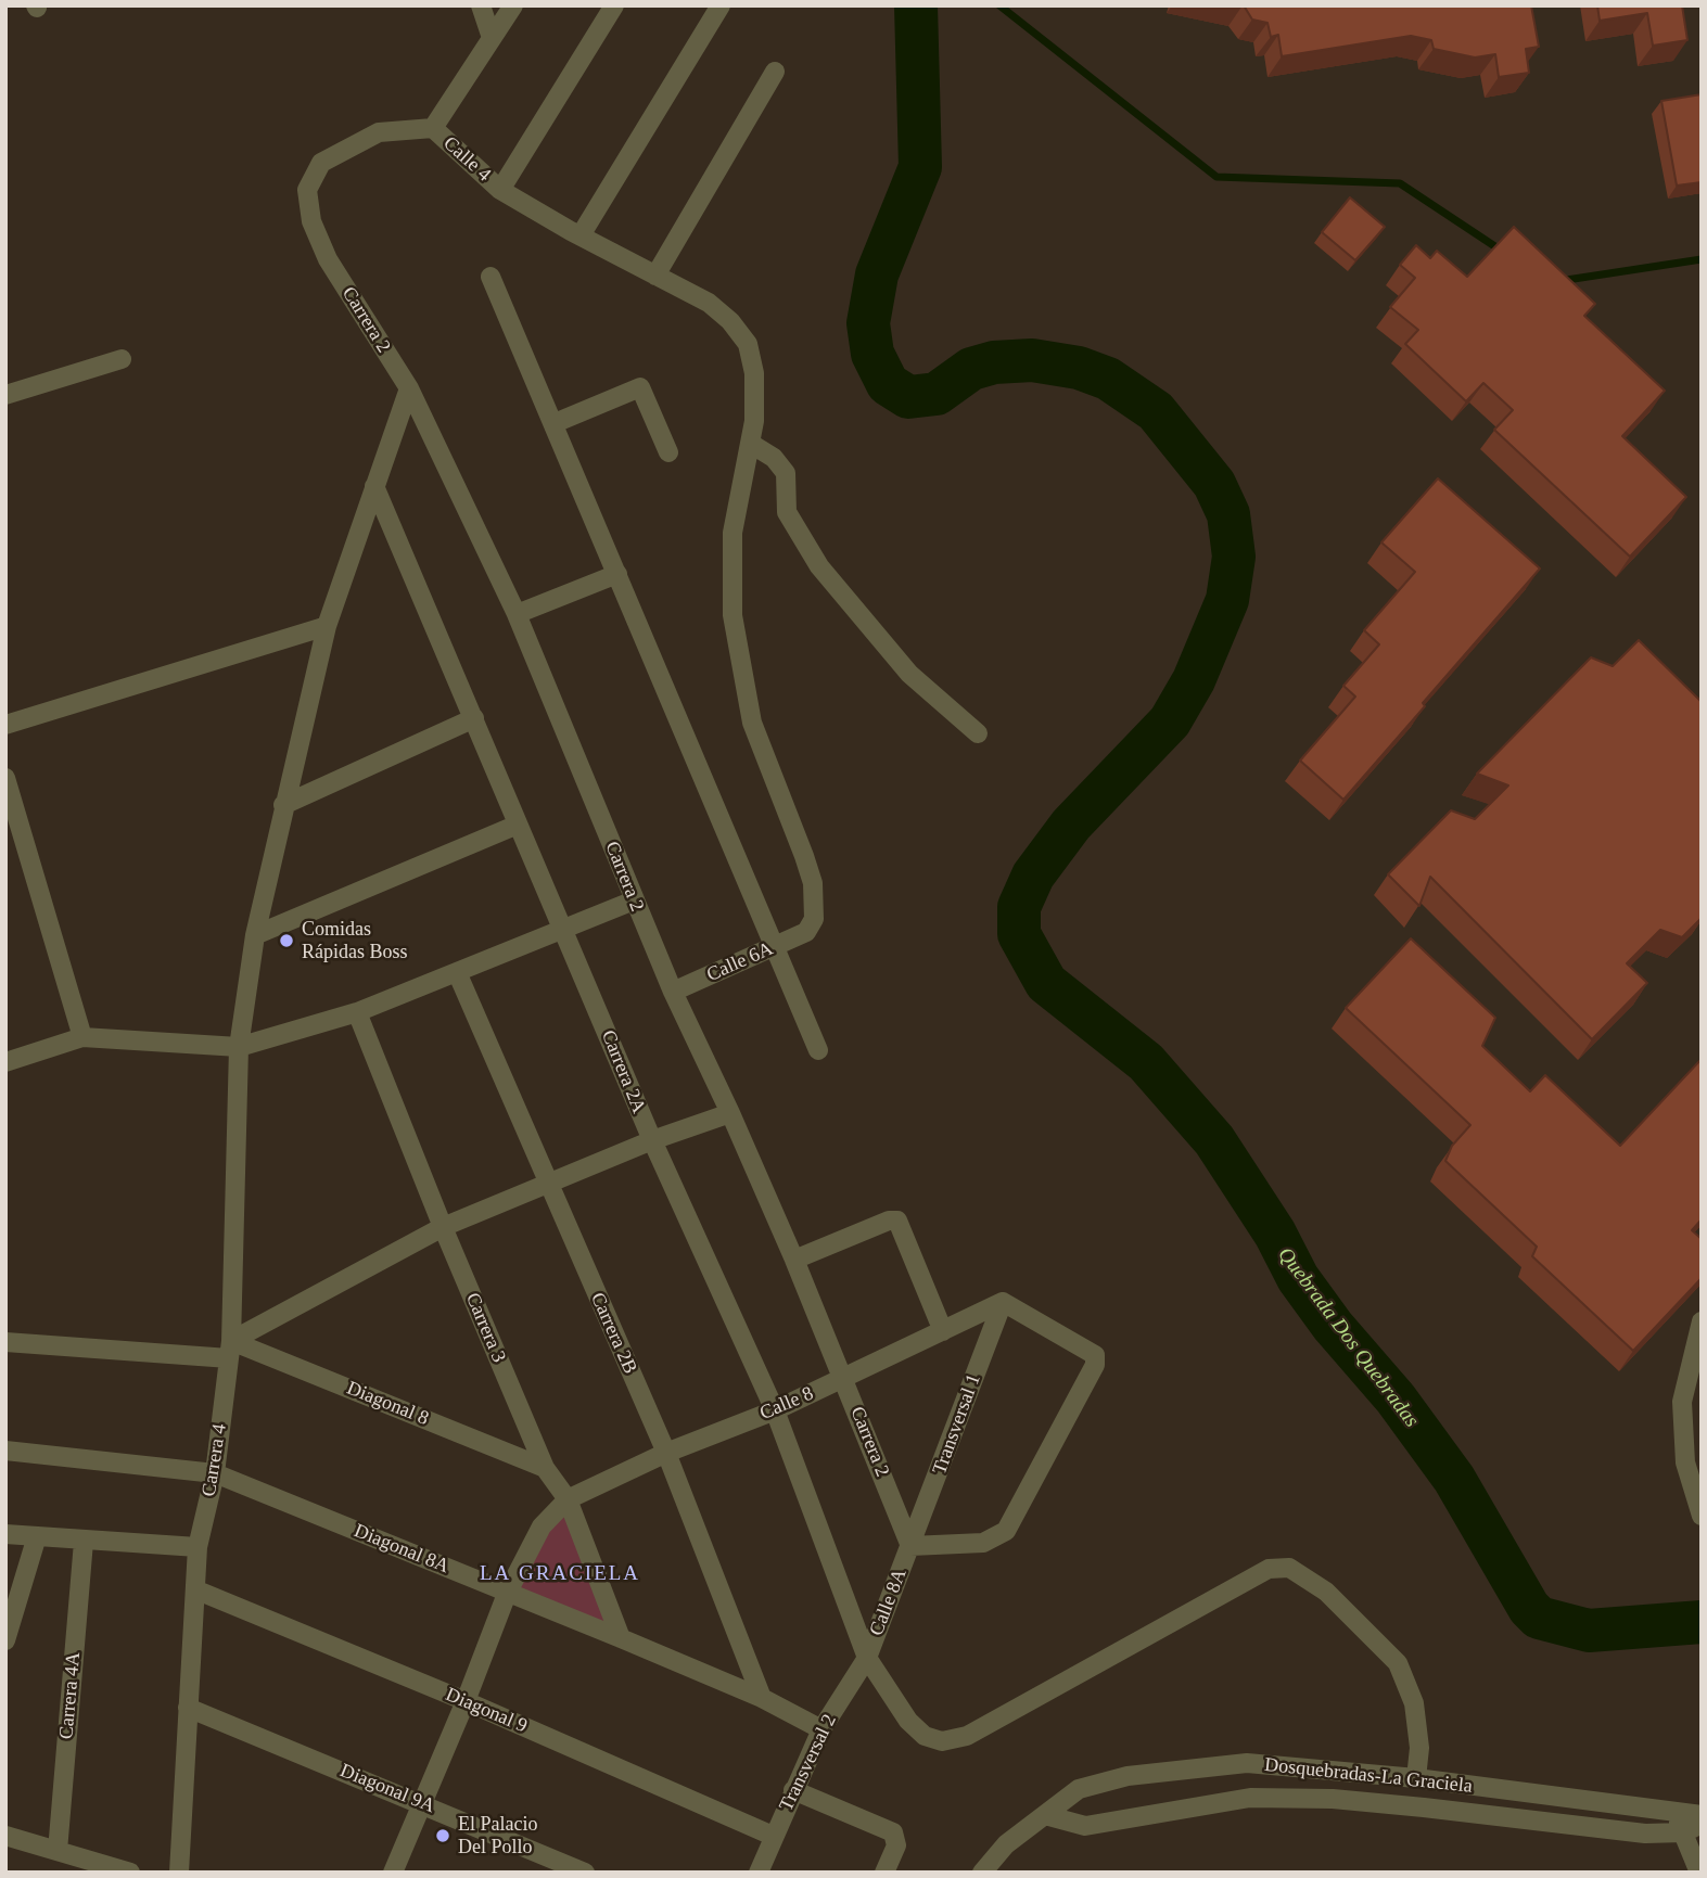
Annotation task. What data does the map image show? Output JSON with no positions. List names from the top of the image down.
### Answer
{
  "streets": {
    "street": [
      "Calle 4",
      "Carrera 2",
      "Calle 6A",
      "Carrera 2A",
      "Carrera 3",
      "Carrera 2B",
      "Diagonal 8",
      "Calle 8",
      "Transversal 1",
      "Carrera 4",
      "Diagonal 8A",
      "Calle 8A",
      "Carrera 4A",
      "Diagonal 9",
      "Transversal 2",
      "Dosquebradas-La Graciela",
      "Diagonal 9A"
    ]
  },
  "crossings": [
    ["Calle 4", "Carrera 2"],
    ["Calle 4", "Calle 6A"],
    ["Carrera 2", "Calle 6A"],
    ["Carrera 2", "Calle 8"],
    ["Carrera 2", "Transversal 1"],
    ["Carrera 2", "Carrera 4"],
    ["Carrera 2", "Calle 8A"],
    ["Carrera 2A", "Calle 8"],
    ["Carrera 2A", "Carrera 4"],
    ["Carrera 2A", "Calle 8A"],
    ["Carrera 2A", "Transversal 2"],
    ["Carrera 2A", "Dosquebradas-La Graciela"],
    ["Carrera 3", "Diagonal 8"],
    ["Carrera 3", "Calle 8"],
    ["Carrera 3", "Diagonal 8A"],
    ["Carrera 2B", "Calle 8"],
    ["Carrera 2B", "Diagonal 8A"],
    ["Diagonal 8", "Carrera 4"],
    ["Calle 8", "Transversal 1"],
    ["Transversal 1", "Calle 8A"],
    ["Carrera 4", "Diagonal 8A"],
    ["Carrera 4", "Diagonal 9"],
    ["Carrera 4", "Diagonal 9A"],
    ["Diagonal 8A", "Transversal 2"],
    ["Calle 8A", "Transversal 2"],
    ["Diagonal 9", "Transversal 2"]
  ],
  "districts": ["LA GRACIELA"],
  "water": ["Quebrada Dos Quebradas"],
  "places": ["Comidas Rápidas Boss", "El Palacio Del Pollo"]
}
